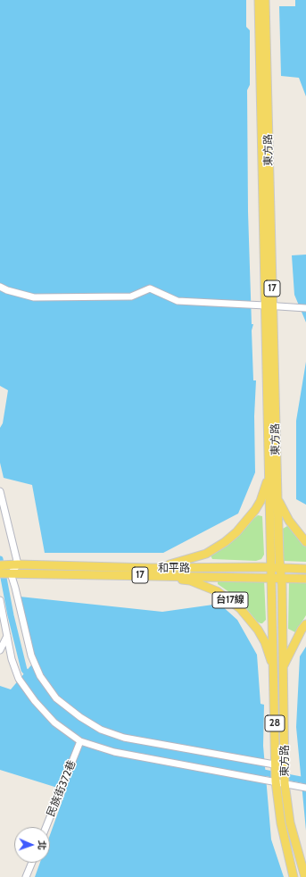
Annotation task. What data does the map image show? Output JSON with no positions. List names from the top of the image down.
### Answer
{
  "streets": {
    "main road": [
      "東方路",
      "17",
      "和平路",
      "台17線",
      "28"
    ],
    "lane": ["民族街372巷"]
  },
  "crossings": [
    ["東方路", "和平路"],
    ["東方路", "台17線"],
    ["和平路", "台17線"]
  ],
  "north": "right"
}
